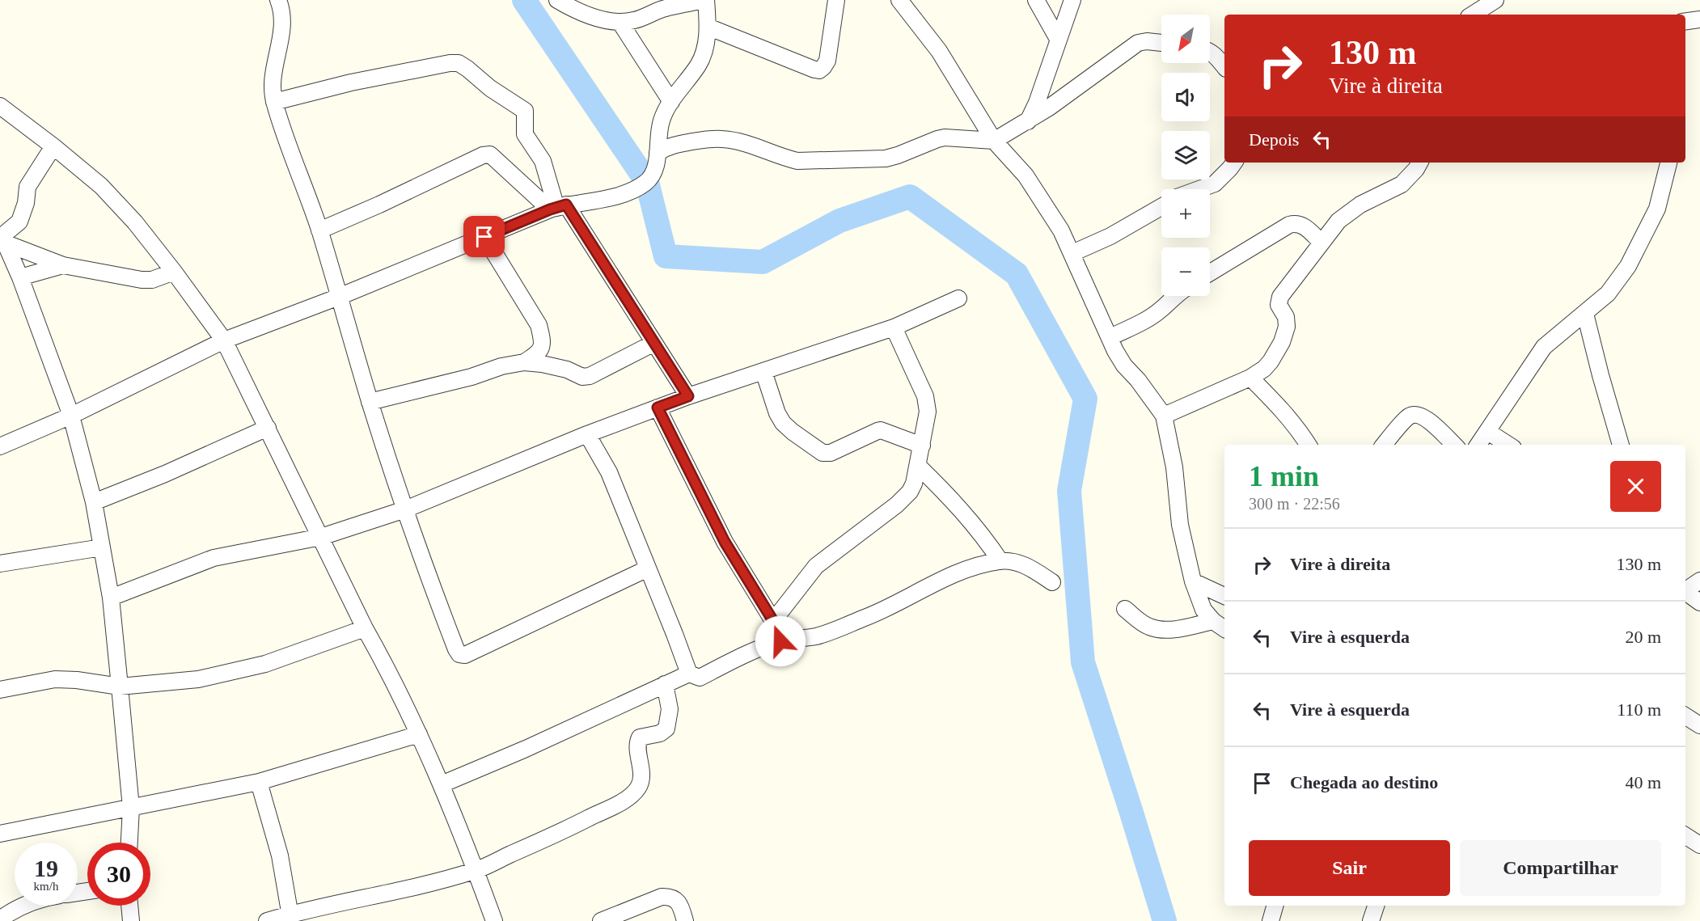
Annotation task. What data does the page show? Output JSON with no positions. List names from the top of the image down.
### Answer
{
  "north": "bottom left",
  "page": {
    "map_buttons": ["+", "−"],
    "turn": ["130 m", "Vire à direita"],
    "then": "Depois",
    "heading": ["1 min", "300 m · 22:56"],
    "list": [
      {
        "name": "Vire à direita",
        "value": "130 m"
      },
      {
        "name": "Vire à esquerda",
        "value": "20 m"
      },
      {
        "name": "Vire à esquerda",
        "value": "110 m"
      },
      {
        "name": "Chegada ao destino",
        "value": "40 m"
      }
    ],
    "buttons": ["Sair", "Compartilhar"],
    "speed": "19 km/h",
    "limit": "30"
  }
}
